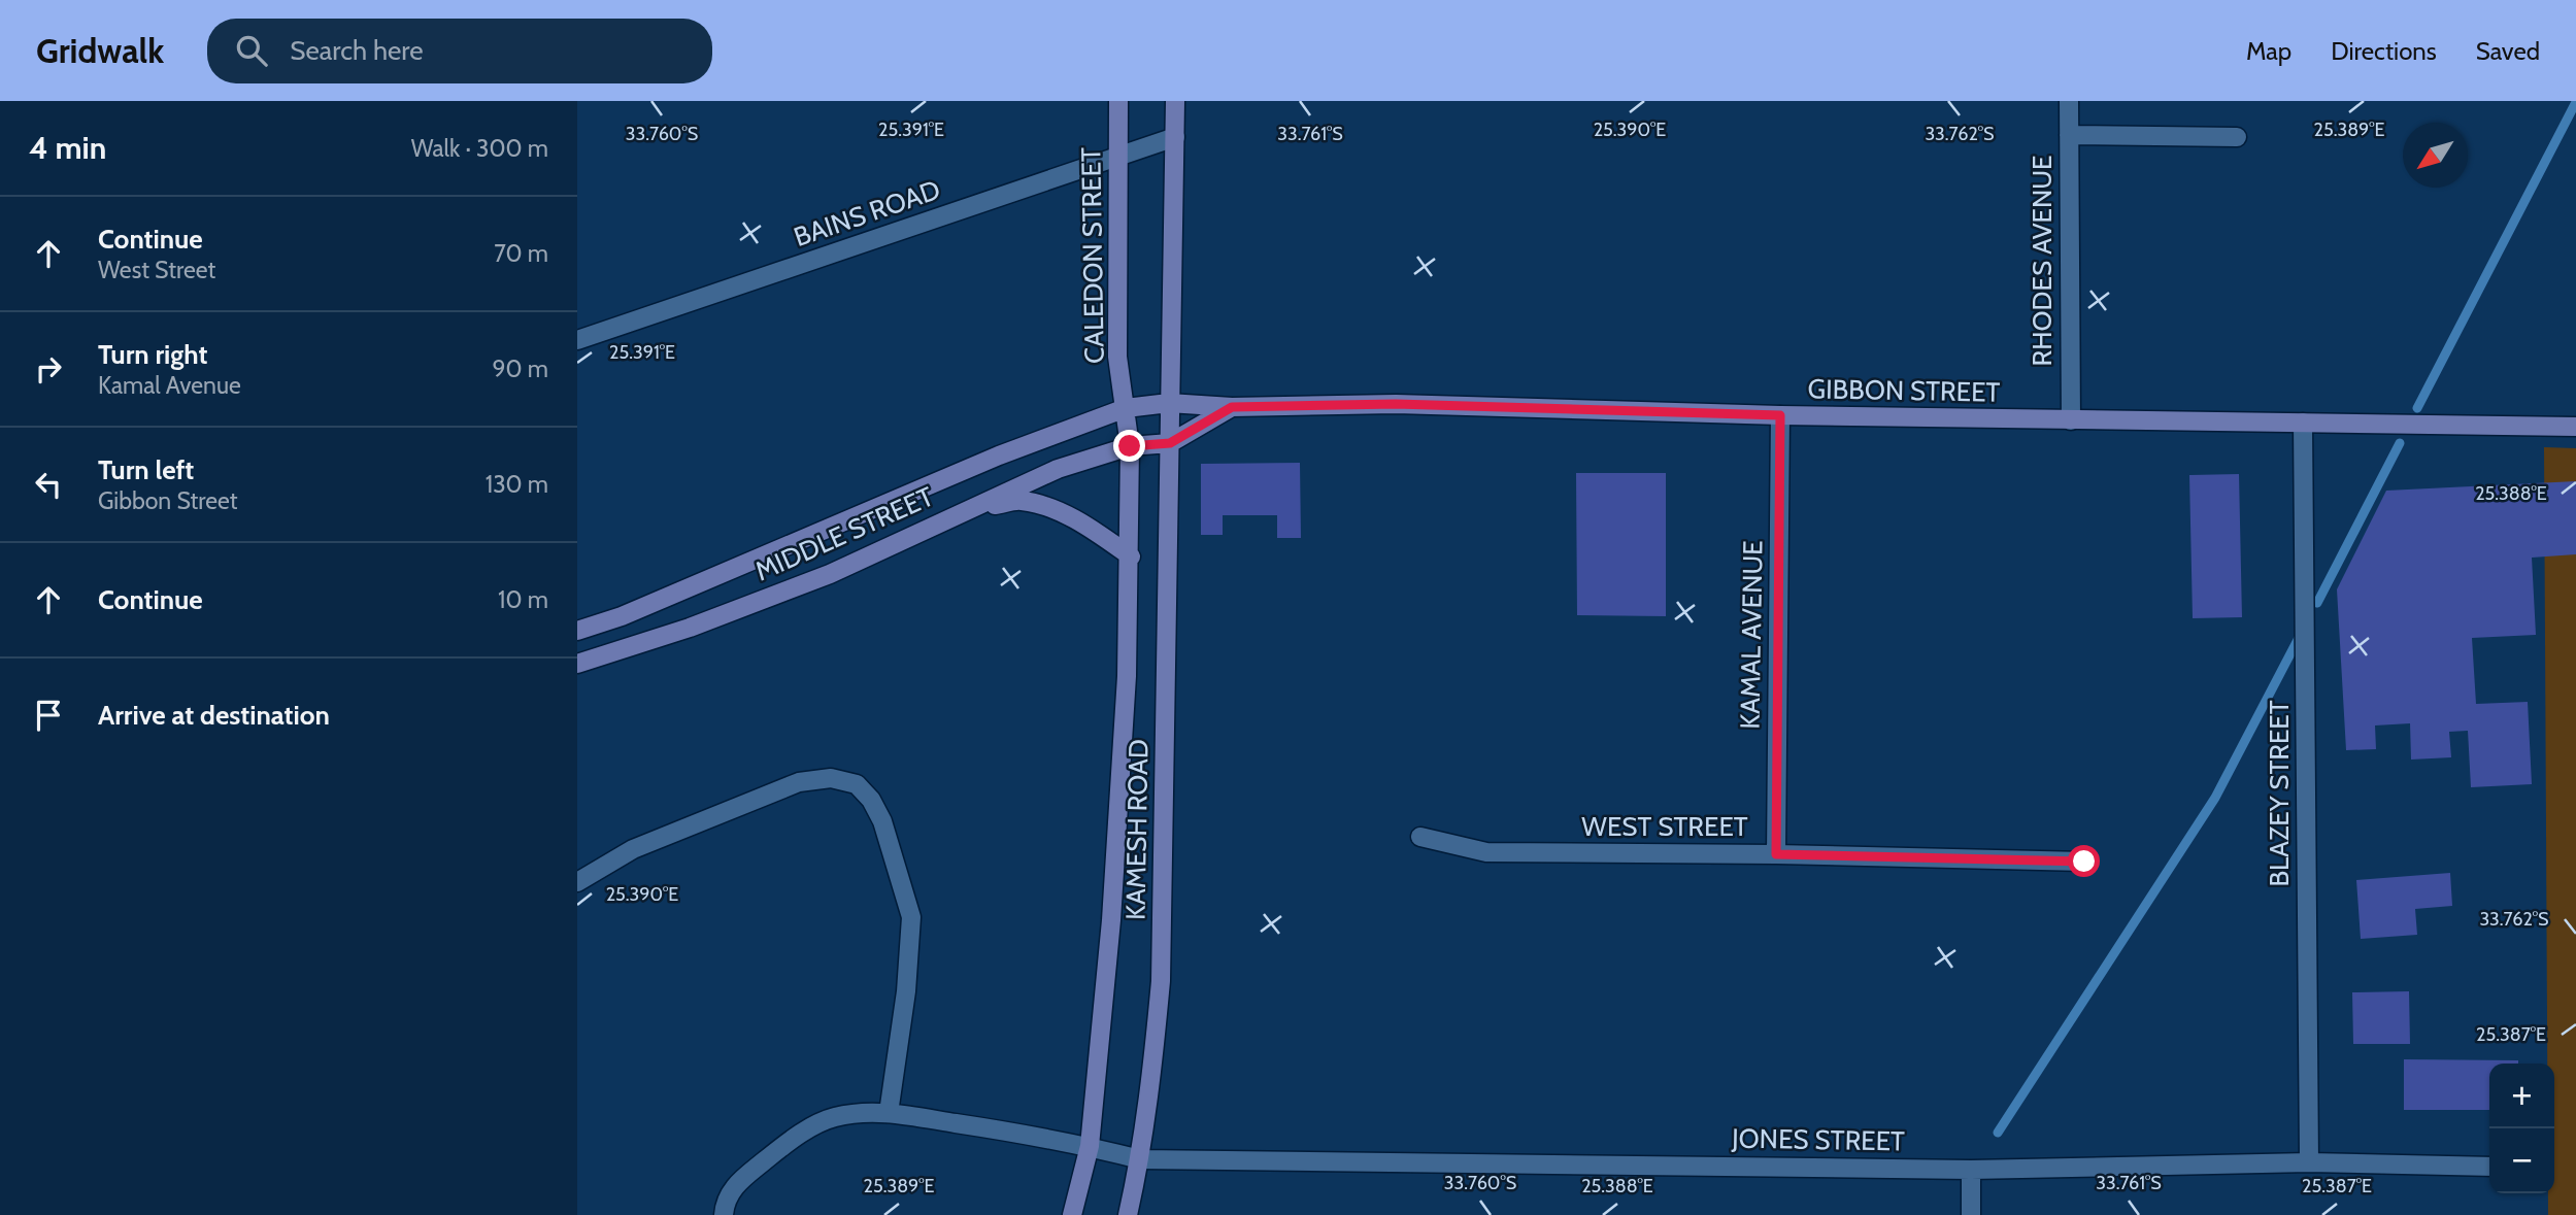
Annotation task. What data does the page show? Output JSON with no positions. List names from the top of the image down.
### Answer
{
  "streets": {
    "main road": [
      "CALEDON STREET",
      "GIBBON STREET",
      "MIDDLE STREET",
      "KAMESH ROAD"
    ],
    "street": [
      "BAINS ROAD",
      "RHODES AVENUE",
      "KAMAL AVENUE",
      "BLAZEY STREET",
      "WEST STREET",
      "JONES STREET"
    ]
  },
  "crossings": [
    ["BAINS ROAD", "CALEDON STREET"],
    ["CALEDON STREET", "MIDDLE STREET"],
    ["CALEDON STREET", "KAMESH ROAD"],
    ["RHODES AVENUE", "GIBBON STREET"],
    ["GIBBON STREET", "MIDDLE STREET"],
    ["GIBBON STREET", "KAMAL AVENUE"],
    ["GIBBON STREET", "BLAZEY STREET"],
    ["GIBBON STREET", "KAMESH ROAD"],
    ["MIDDLE STREET", "KAMESH ROAD"],
    ["KAMAL AVENUE", "WEST STREET"],
    ["BLAZEY STREET", "JONES STREET"],
    ["KAMESH ROAD", "JONES STREET"]
  ],
  "north": "bottom left",
  "page": {
    "header": "Gridwalk",
    "search": "Search here",
    "nav": ["Map", "Directions", "Saved"],
    "heading": ["4 min", "Walk · 300 m"],
    "list": [
      ["Continue", "West Street", "70 m"],
      ["Turn right", "Kamal Avenue", "90 m"],
      ["Turn left", "Gibbon Street", "130 m"],
      ["Continue", "10 m"],
      "Arrive at destination"
    ],
    "map_buttons": ["+", "−"]
  },
  "coordinates": [
    "25.391°E",
    "25.390°E",
    "25.389°E",
    "33.760°S",
    "33.761°S",
    "33.762°S",
    "25.388°E",
    "25.387°E"
  ]
}
